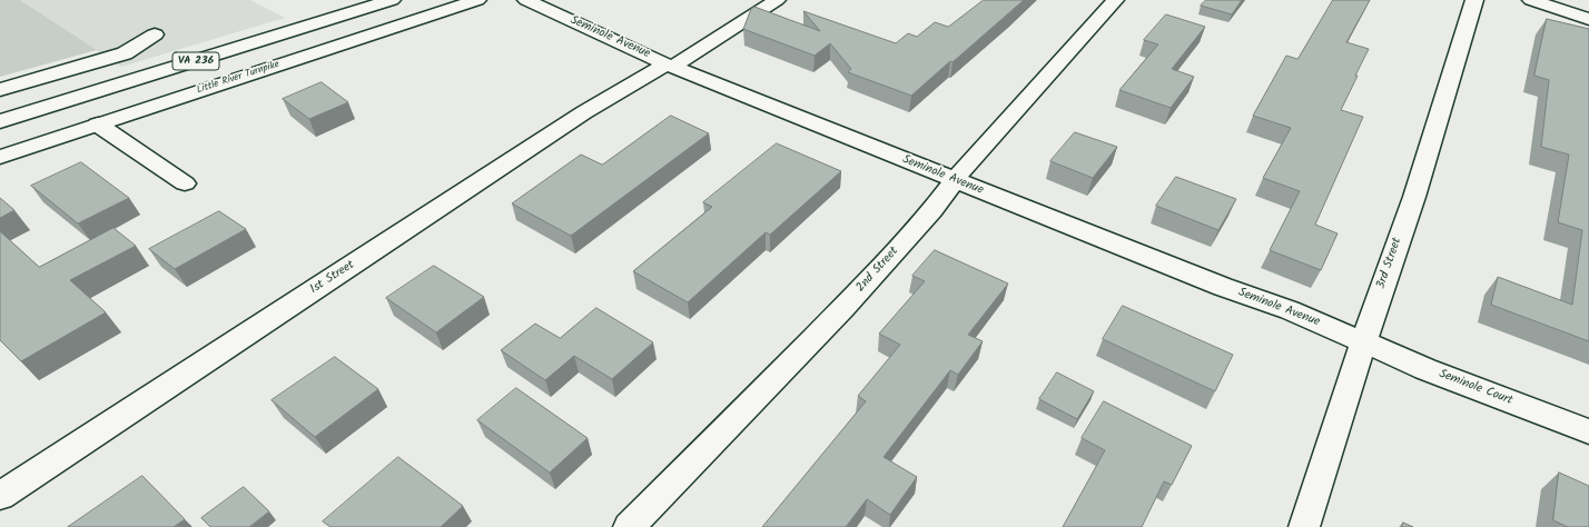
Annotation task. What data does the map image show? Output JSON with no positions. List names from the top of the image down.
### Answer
{
  "streets": {
    "street": [
      "Seminole Avenue",
      "VA 236",
      "Little River Turnpike",
      "3rd Street",
      "2nd Street",
      "1st Street",
      "Seminole Court"
    ]
  },
  "crossings": [
    ["Seminole Avenue", "3rd Street"],
    ["Seminole Avenue", "2nd Street"],
    ["Seminole Avenue", "1st Street"],
    ["Seminole Avenue", "Seminole Court"],
    ["3rd Street", "Seminole Court"]
  ]
}
